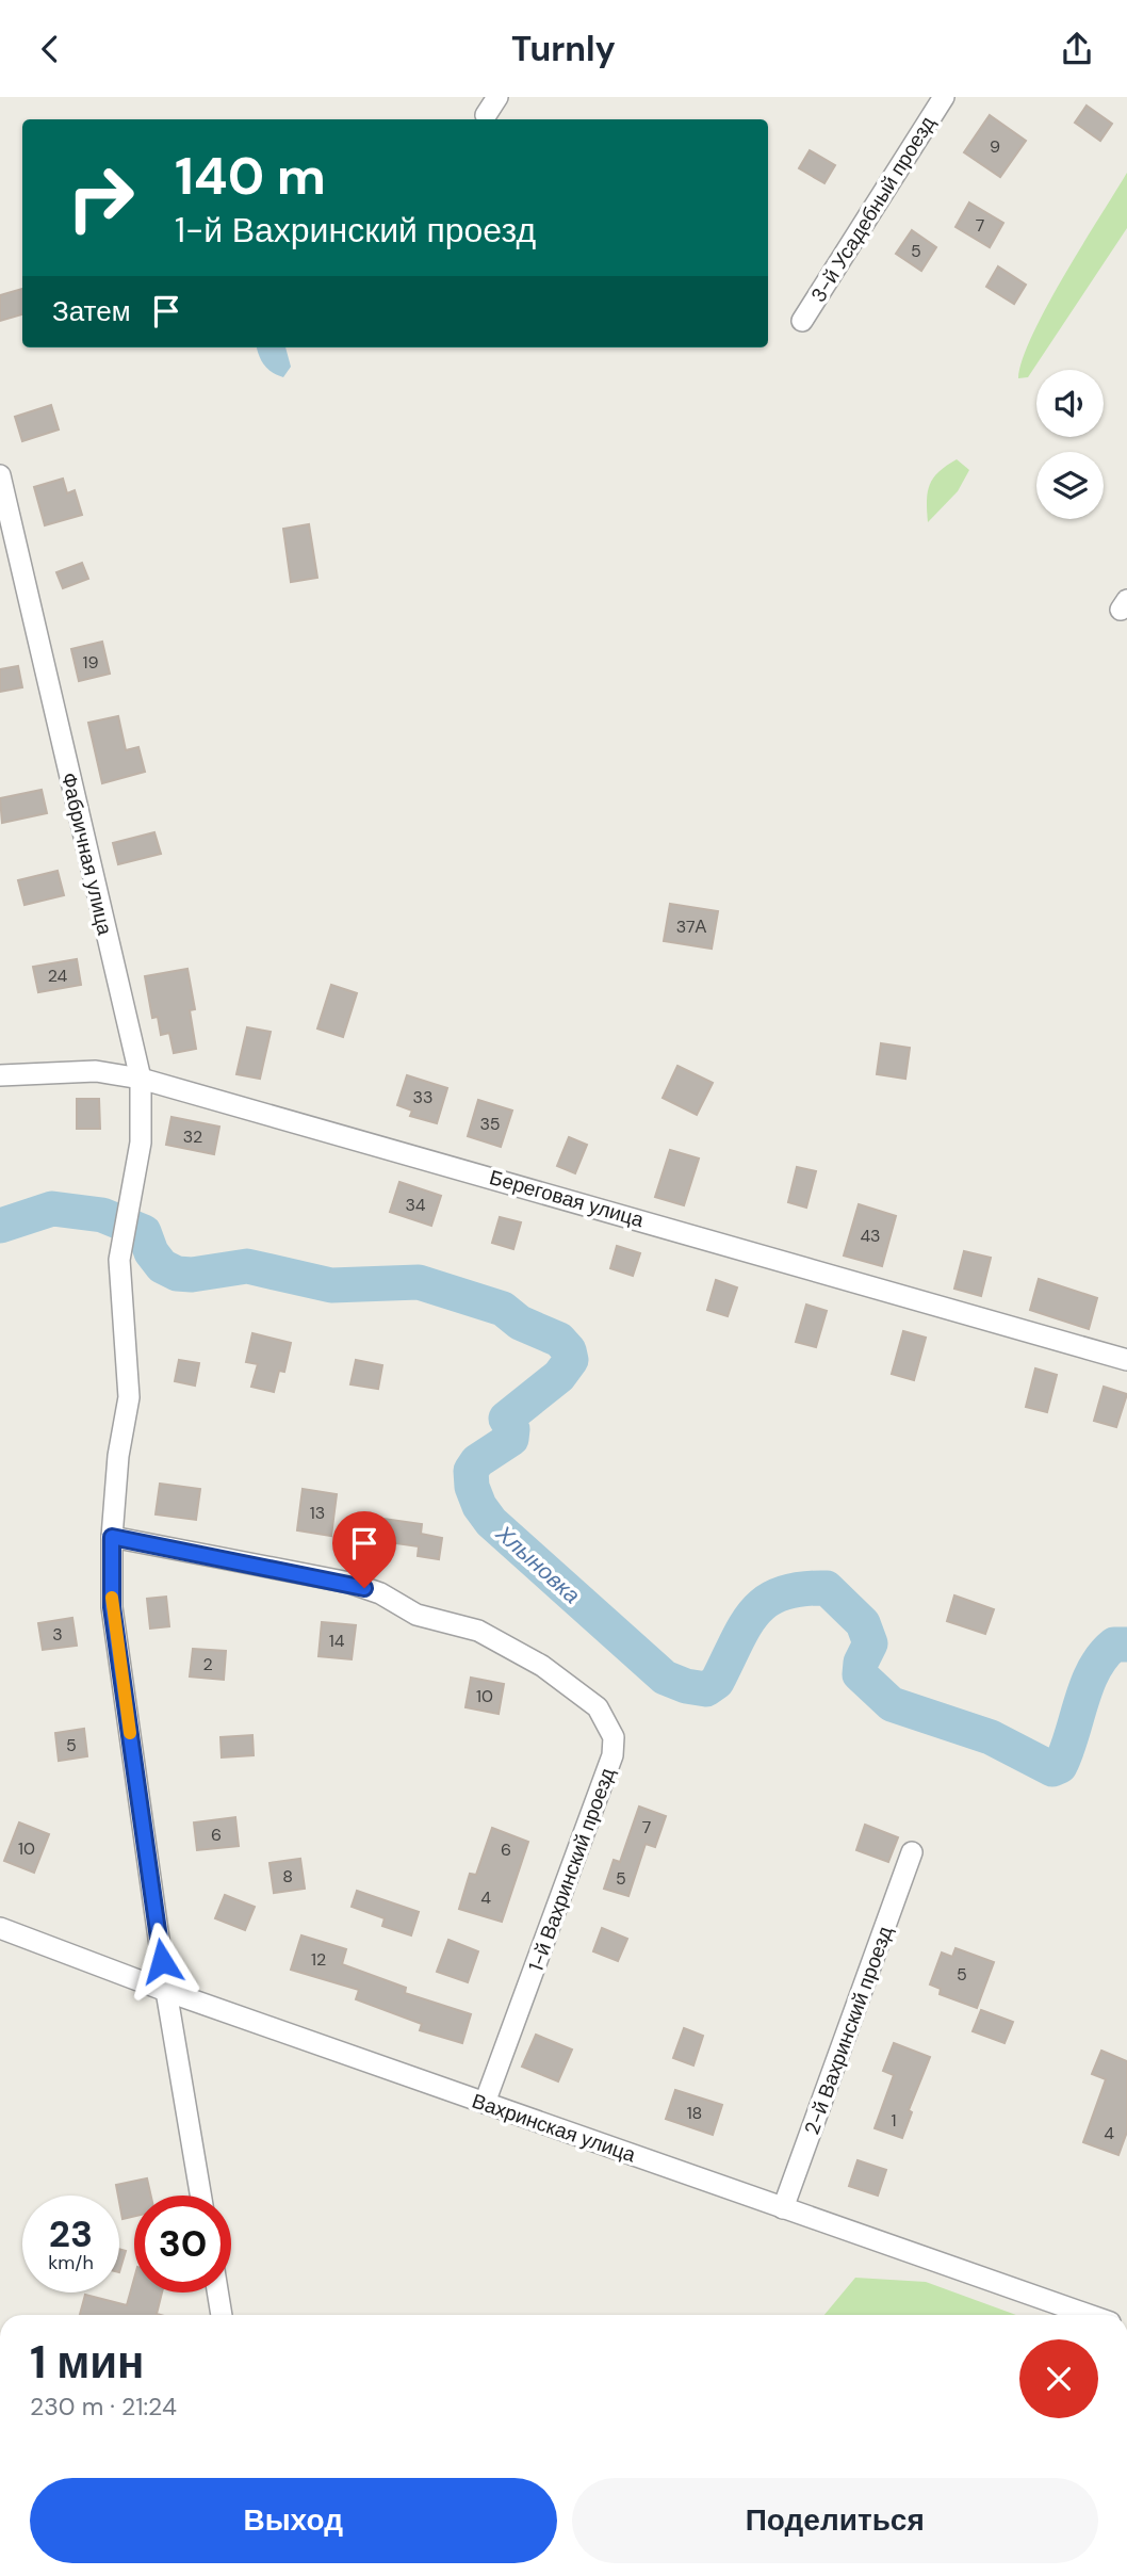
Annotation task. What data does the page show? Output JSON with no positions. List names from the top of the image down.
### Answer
{
  "streets": {
    "street": [
      "3-й Усадебный проезд",
      "Фабричная улица",
      "Береговая улица",
      "1-й Вахринский проезд",
      "2-й Вахринский проезд",
      "Вахринская улица"
    ]
  },
  "crossings": [
    ["Фабричная улица", "Береговая улица"],
    ["Фабричная улица", "1-й Вахринский проезд"],
    ["Фабричная улица", "Вахринская улица"],
    ["1-й Вахринский проезд", "Вахринская улица"],
    ["2-й Вахринский проезд", "Вахринская улица"]
  ],
  "water": ["Хлыновка"],
  "house_numbers": [
    "9",
    "7",
    "5",
    "19",
    "37А",
    "24",
    "33",
    "35",
    "32",
    "34",
    "43",
    "13",
    "3",
    "14",
    "2",
    "10",
    "5",
    "7",
    "6",
    "10",
    "6",
    "8",
    "5",
    "4",
    "12",
    "5",
    "18",
    "1",
    "4"
  ],
  "page": {
    "header": "Turnly",
    "turn": ["140 m", "1-й Вахринский проезд"],
    "then": "Затем",
    "speed": "23 km/h",
    "limit": "30",
    "heading": ["1 мин", "230 m · 21:24"],
    "buttons": ["Выход", "Поделиться"]
  }
}
